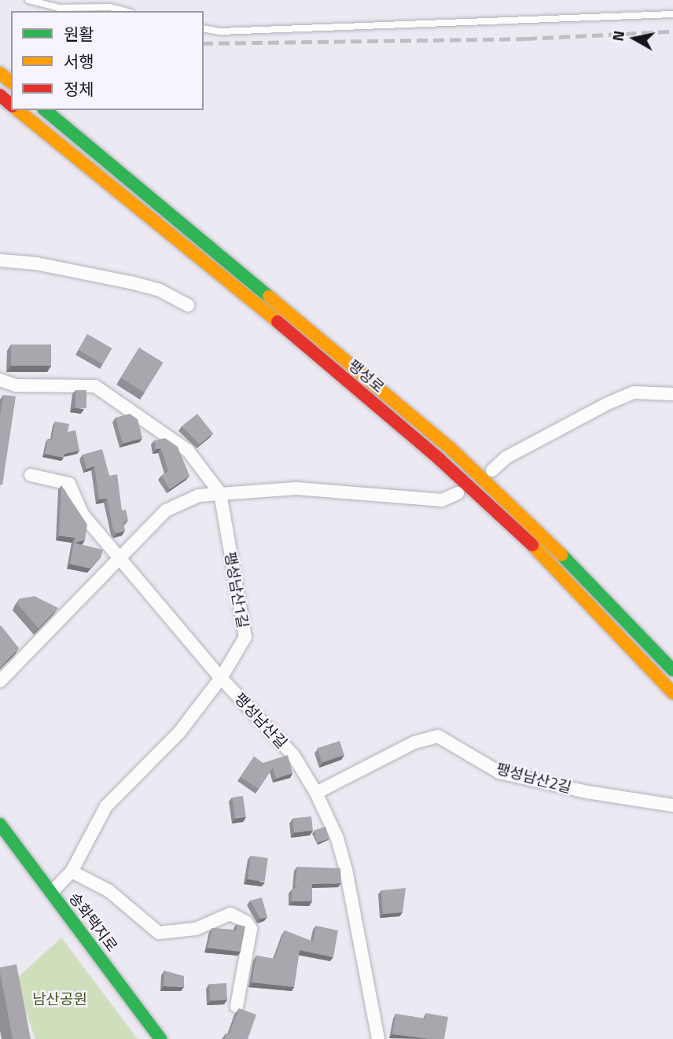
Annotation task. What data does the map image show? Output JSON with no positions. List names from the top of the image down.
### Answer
{
  "streets": {
    "main road": ["팽성로", "송화택지로"],
    "street": ["팽성남산1길", "팽성남산길", "팽성남산2길"]
  },
  "crossings": [
    ["팽성남산1길", "팽성남산길"],
    ["팽성남산1길", "송화택지로"],
    ["팽성남산길", "팽성남산2길"]
  ],
  "parks": ["남산공원"],
  "legend": ["원활", "서행", "정체"],
  "north": "left"
}
